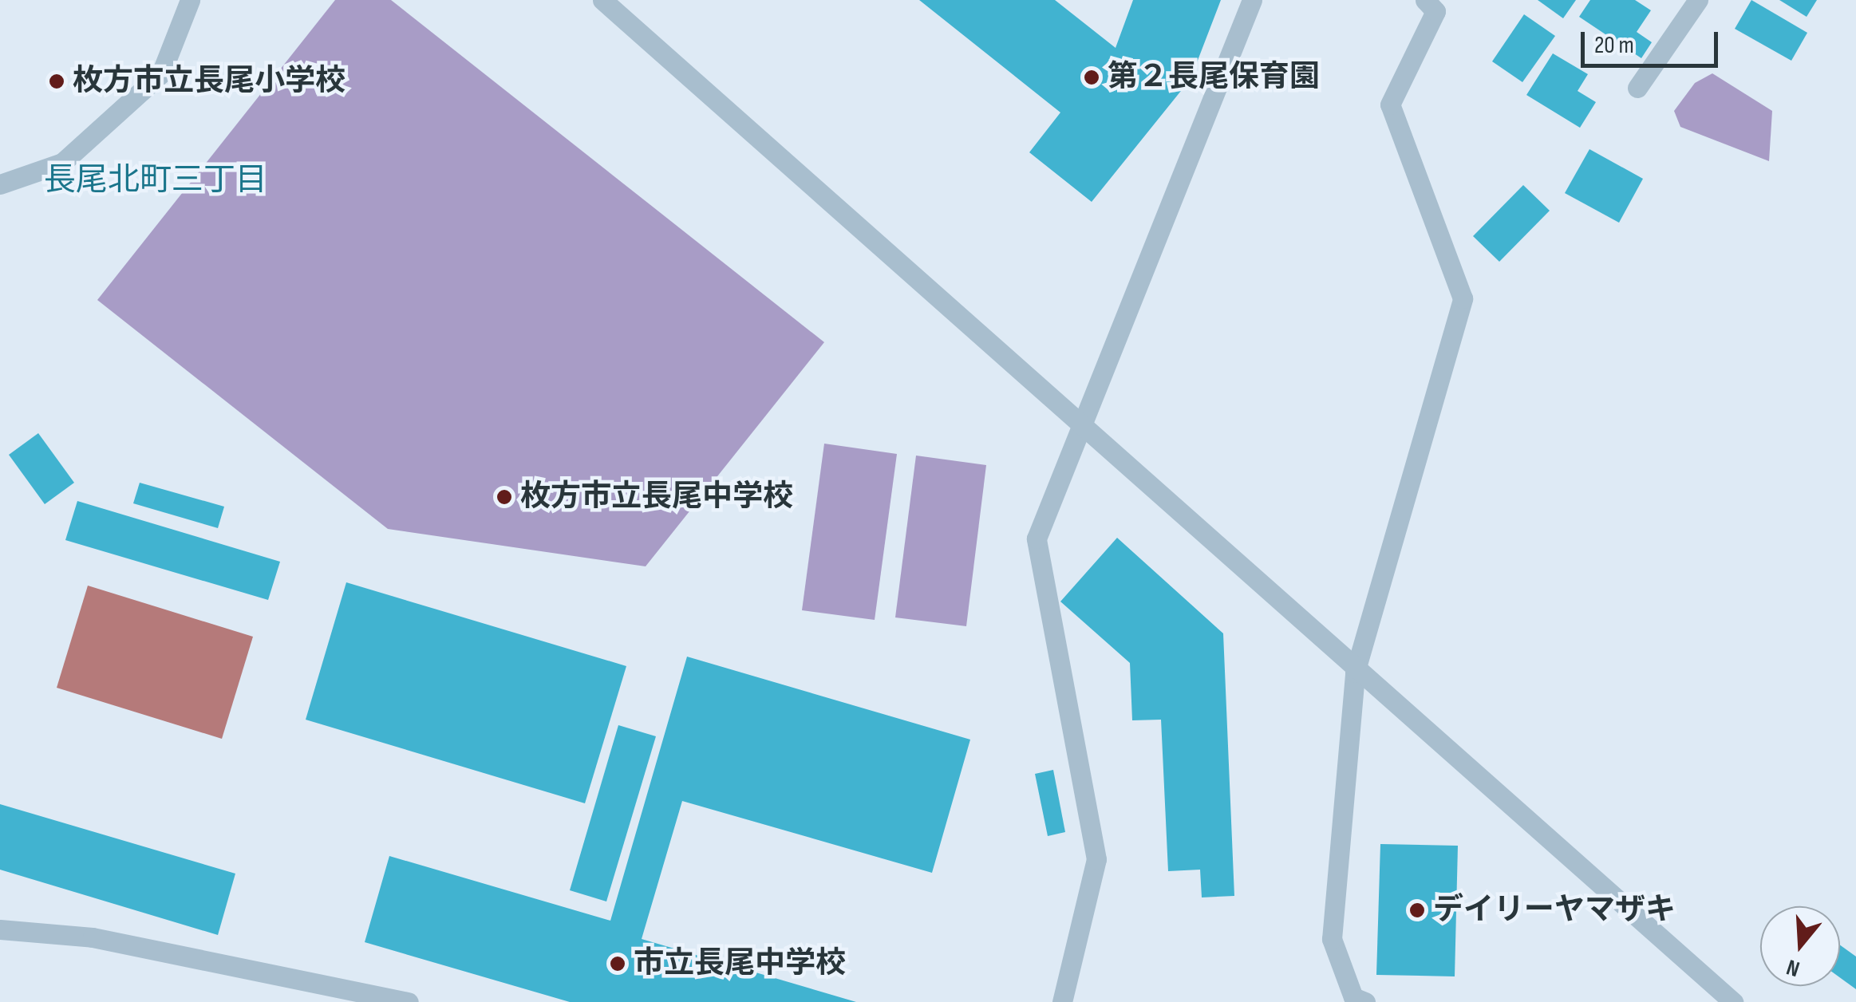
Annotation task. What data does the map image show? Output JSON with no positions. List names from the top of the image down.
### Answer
{
  "districts": ["長尾北町三丁目"],
  "places": [
    "第２長尾保育園",
    "枚方市立長尾小学校",
    "枚方市立長尾中学校",
    "デイリーヤマザキ",
    "市立長尾中学校"
  ],
  "scale_bar": "20 m",
  "north": "bottom"
}
